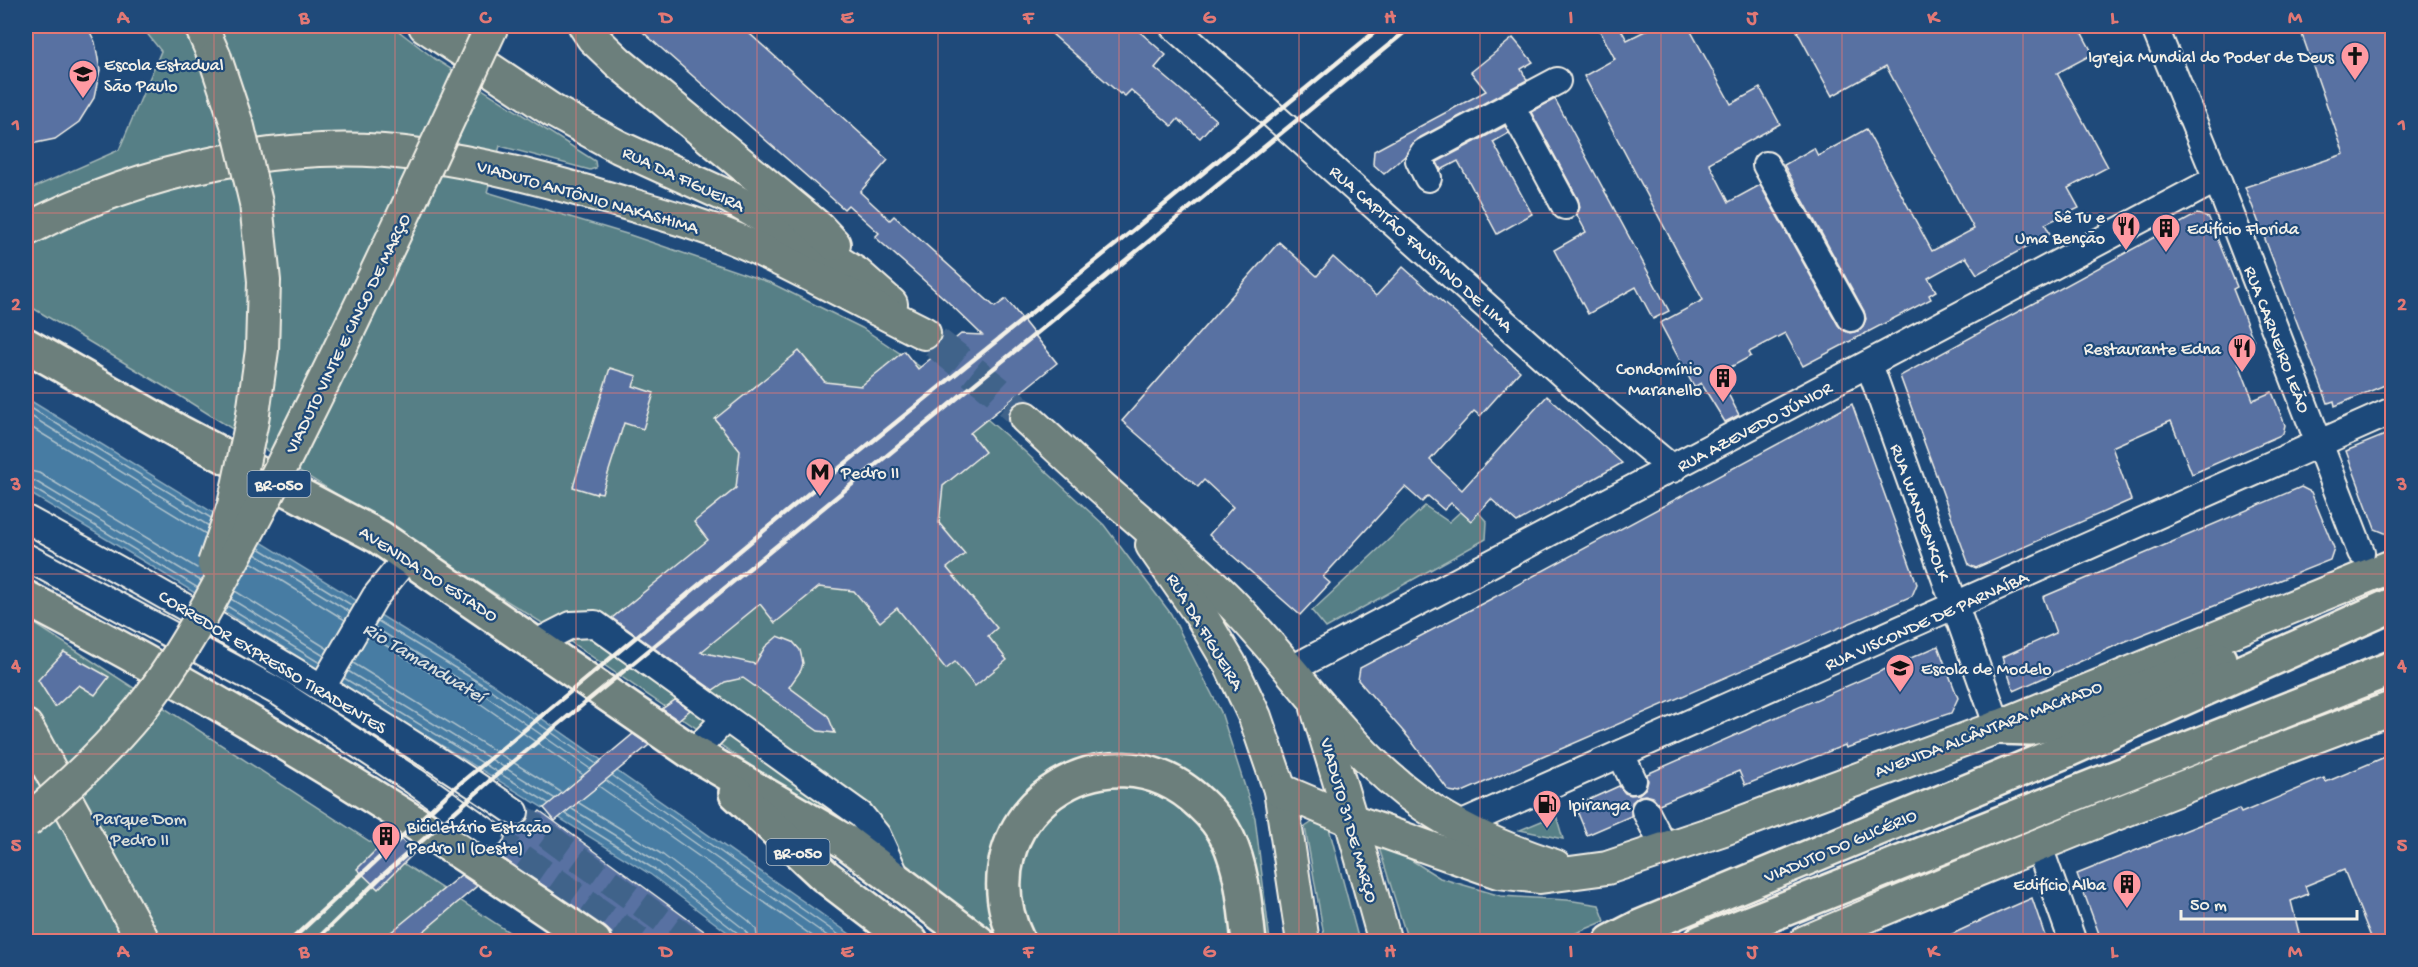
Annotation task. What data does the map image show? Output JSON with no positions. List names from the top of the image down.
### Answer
{
  "streets": {
    "highway": ["BR-050", "AVENIDA DO ESTADO", "VIADUTO DO GLICÉRIO"],
    "main road": [
      "RUA DA FIGUEIRA",
      "VIADUTO ANTÔNIO NAKASHIMA",
      "VIADUTO VINTE E CINCO DE MARÇO",
      "AVENIDA ALCÂNTARA MACHADO",
      "VIADUTO 31 DE MARÇO"
    ],
    "street": [
      "RUA CAPITÃO FAUSTINO DE LIMA",
      "RUA CARNEIRO LEÃO",
      "RUA AZEVEDO JÚNIOR",
      "RUA WANDENKOLK",
      "RUA VISCONDE DE PARNAÍBA",
      "CORREDOR EXPRESSO TIRADENTES"
    ]
  },
  "crossings": [
    ["RUA DA FIGUEIRA", "VIADUTO ANTÔNIO NAKASHIMA"],
    ["RUA DA FIGUEIRA", "RUA AZEVEDO JÚNIOR"],
    ["RUA DA FIGUEIRA", "RUA VISCONDE DE PARNAÍBA"],
    ["RUA DA FIGUEIRA", "AVENIDA ALCÂNTARA MACHADO"],
    ["RUA DA FIGUEIRA", "VIADUTO 31 DE MARÇO"],
    ["RUA CAPITÃO FAUSTINO DE LIMA", "RUA AZEVEDO JÚNIOR"],
    ["RUA CARNEIRO LEÃO", "RUA AZEVEDO JÚNIOR"],
    ["RUA CARNEIRO LEÃO", "RUA VISCONDE DE PARNAÍBA"],
    ["RUA AZEVEDO JÚNIOR", "RUA WANDENKOLK"],
    ["RUA WANDENKOLK", "RUA VISCONDE DE PARNAÍBA"],
    ["RUA WANDENKOLK", "AVENIDA ALCÂNTARA MACHADO"]
  ],
  "water": ["Rio Tamanduateí"],
  "parks": ["Parque Dom Pedro II"],
  "places": {
    "church": ["Igreja Mundial do Poder de Deus"],
    "school or university": ["Escola Estadual São Paulo", "Escola de Modelo"],
    "restaurant": ["Sê Tu e Uma Benção", "Restaurante Edna"],
    "building": [
      "Edifício Florida",
      "Condomínio Maranello",
      "Bicicletário Estação Pedro II (Oeste)",
      "Edifício Alba"
    ],
    "metro station": ["Pedro II"],
    "fuel station": ["Ipiranga"]
  },
  "scale_bar": "50 m",
  "grid": {
    "columns": [
      "A",
      "B",
      "C",
      "D",
      "E",
      "F",
      "G",
      "H",
      "I",
      "J",
      "K",
      "L",
      "M"
    ],
    "rows": [
      "1",
      "2",
      "3",
      "4",
      "5"
    ]
  }
}
